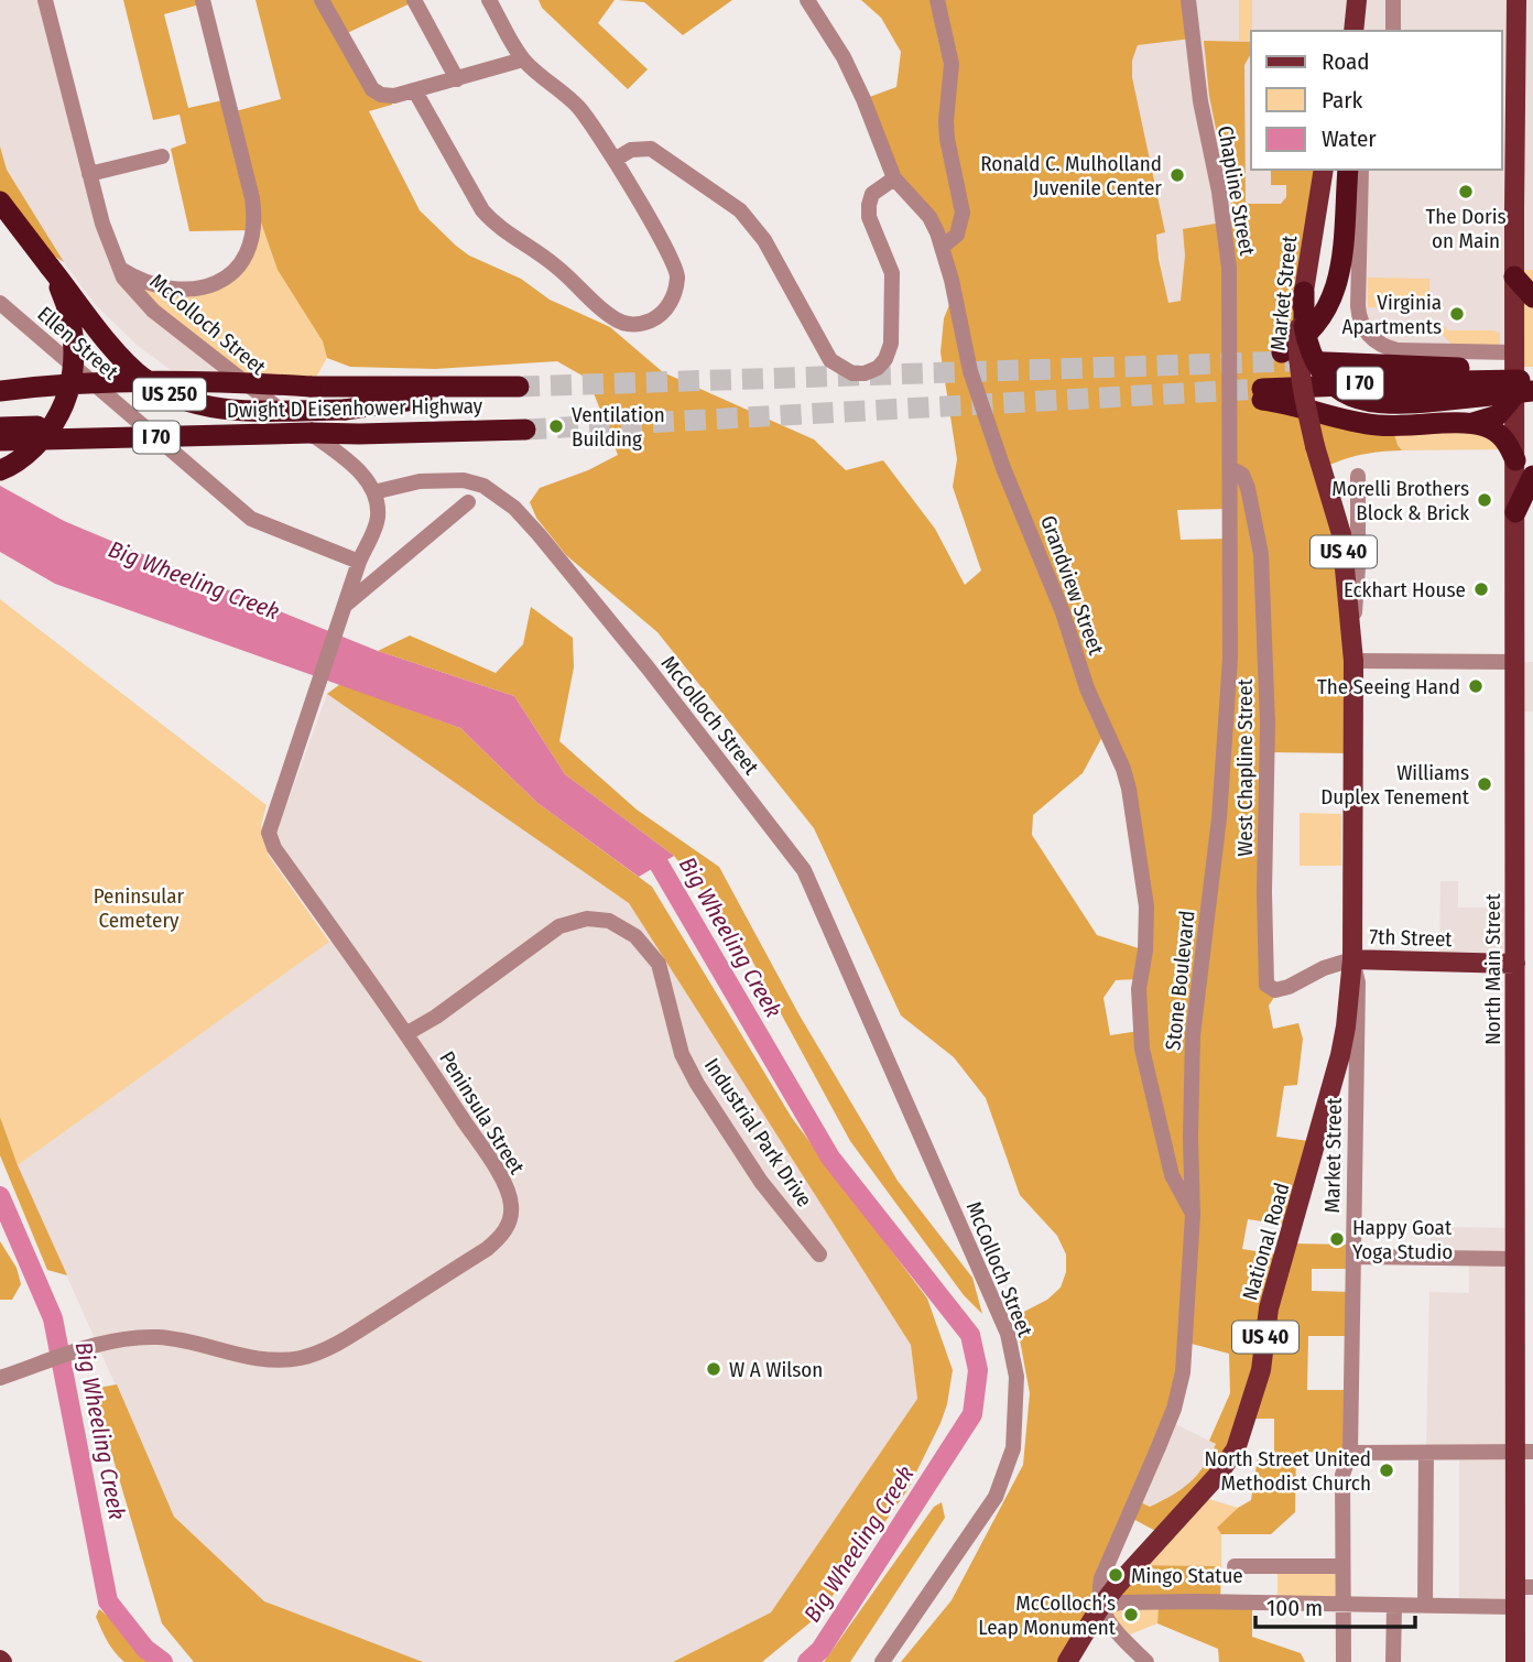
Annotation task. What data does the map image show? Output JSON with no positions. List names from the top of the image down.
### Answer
{
  "streets": {
    "highway": ["I 70", "US 250", "Dwight D Eisenhower Highway"],
    "main road": [
      "Market Street",
      "US 40",
      "7th Street",
      "North Main Street",
      "National Road"
    ],
    "street": [
      "Chapline Street",
      "McColloch Street",
      "Ellen Street",
      "Grandview Street",
      "West Chapline Street",
      "Stone Boulevard",
      "Peninsula Street",
      "Industrial Park Drive"
    ]
  },
  "crossings": [
    ["Chapline Street", "Stone Boulevard"],
    ["Market Street", "West Chapline Street"],
    ["Market Street", "7th Street"],
    ["Market Street", "National Road"],
    ["McColloch Street", "Peninsula Street"],
    ["Ellen Street", "Peninsula Street"],
    ["US 250", "Dwight D Eisenhower Highway"],
    ["Grandview Street", "Stone Boulevard"],
    ["West Chapline Street", "7th Street"],
    ["West Chapline Street", "Stone Boulevard"],
    ["West Chapline Street", "National Road"],
    ["7th Street", "North Main Street"],
    ["7th Street", "National Road"],
    ["Stone Boulevard", "National Road"],
    ["Peninsula Street", "Industrial Park Drive"]
  ],
  "water": ["Big Wheeling Creek"],
  "parks": ["Peninsular Cemetery"],
  "places": [
    "Ronald C. Mulholland Juvenile Center",
    "The Doris on Main",
    "Virginia Apartments",
    "Ventilation Building",
    "Morelli Brothers Block & Brick",
    "Eckhart House",
    "The Seeing Hand",
    "Williams Duplex Tenement",
    "Happy Goat Yoga Studio",
    "W A Wilson",
    "North Street United Methodist Church",
    "Mingo Statue",
    "McColloch’s Leap Monument"
  ],
  "legend": ["Road", "Park", "Water"],
  "scale_bar": "100 m"
}
